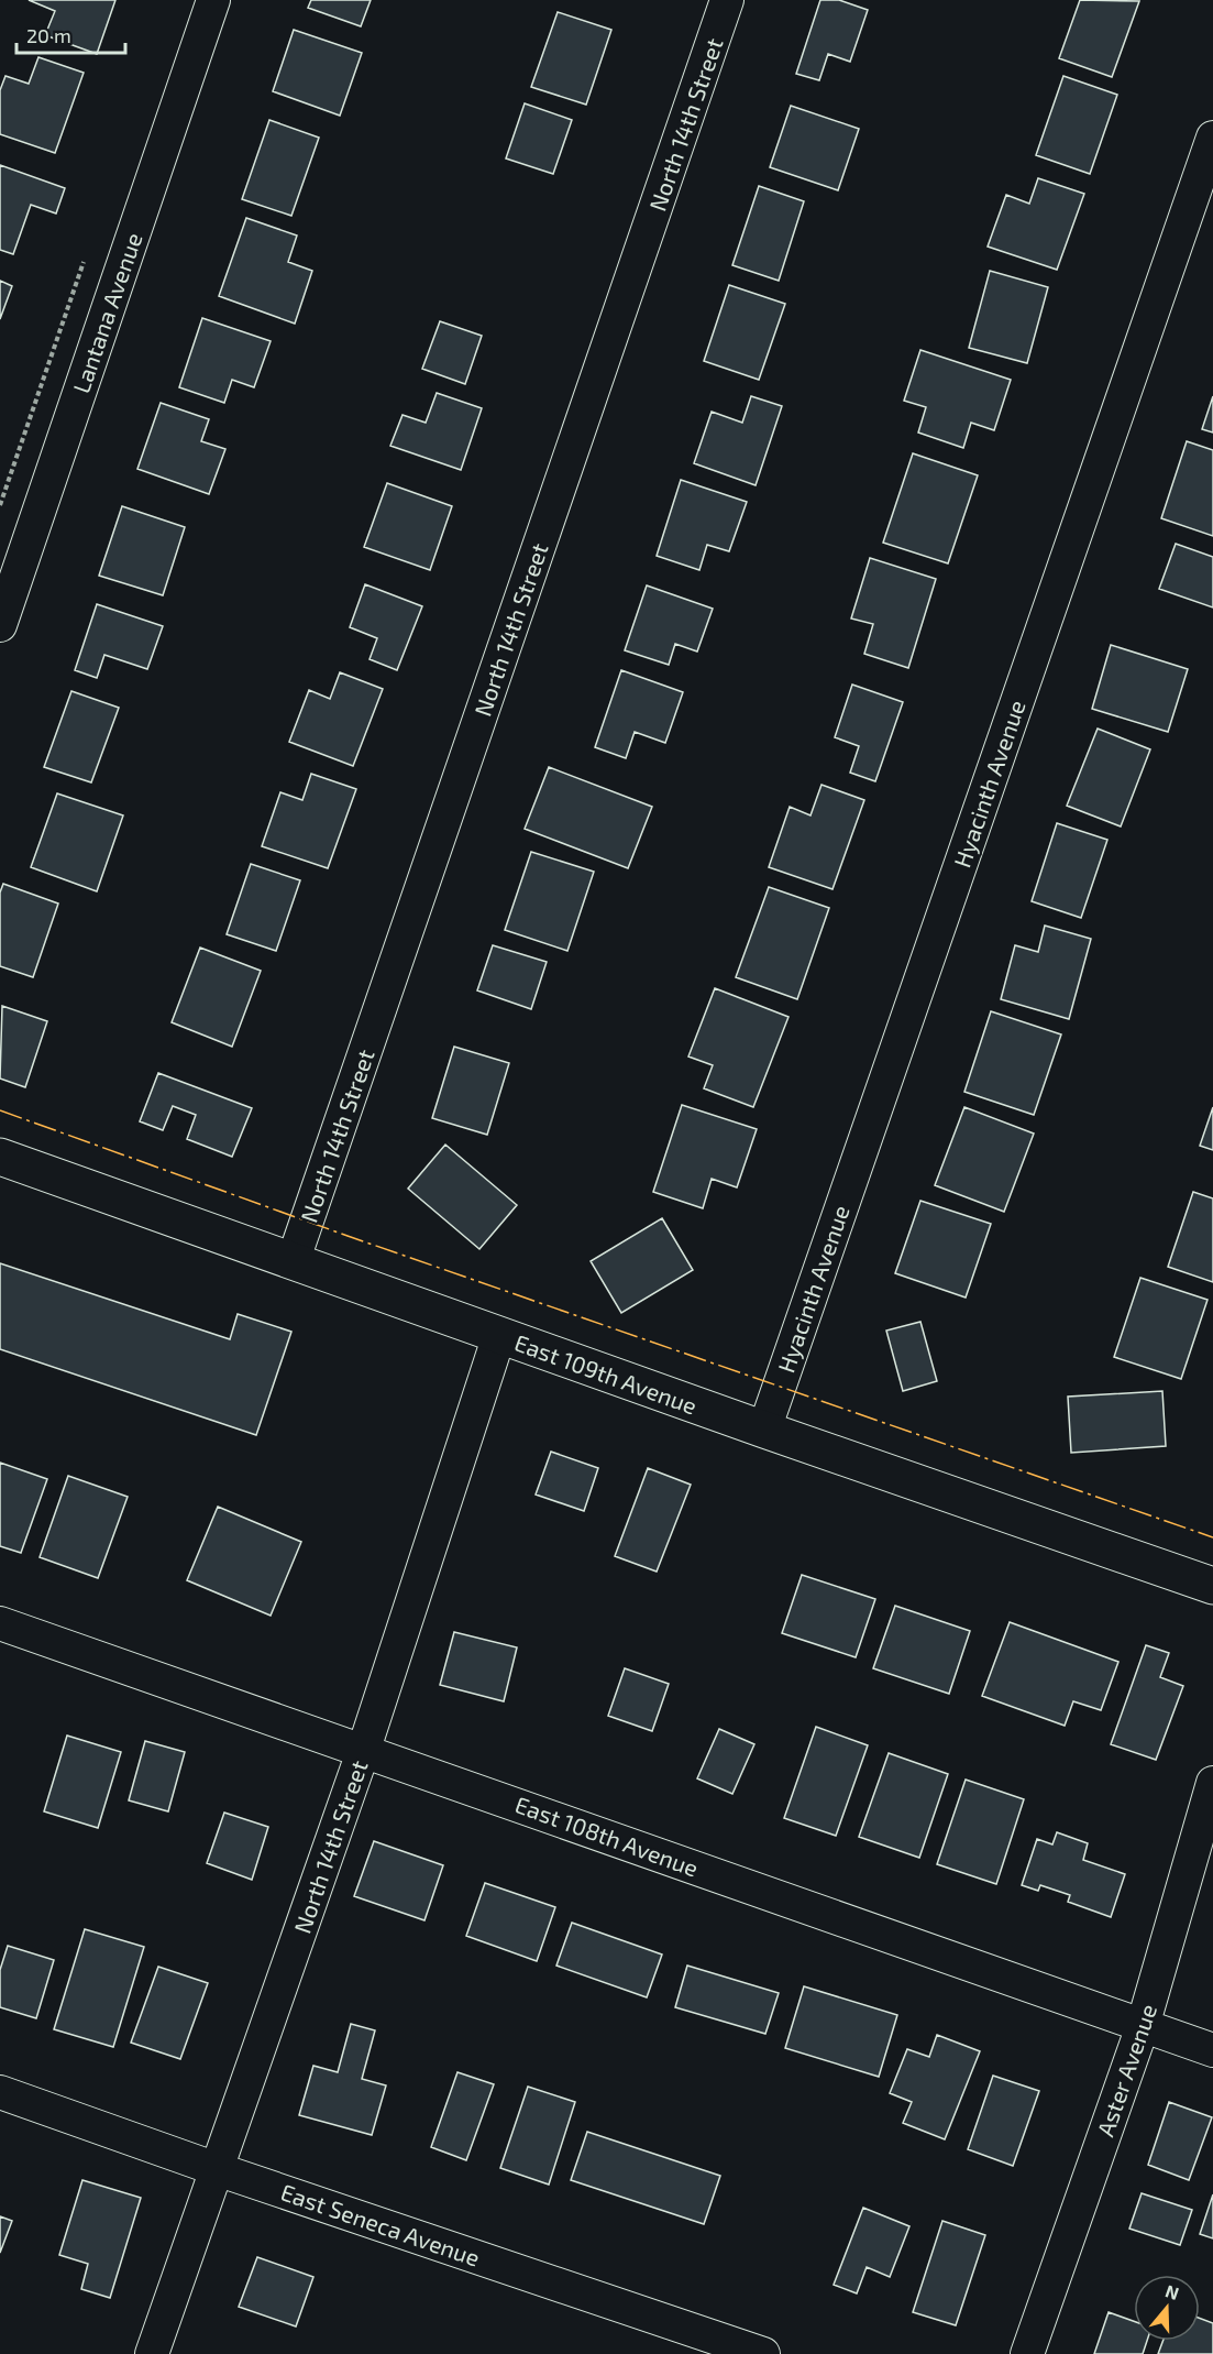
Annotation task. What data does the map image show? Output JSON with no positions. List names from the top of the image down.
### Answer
{
  "streets": {
    "street": [
      "North 14th Street",
      "Lantana Avenue",
      "Hyacinth Avenue",
      "East 109th Avenue",
      "East 108th Avenue",
      "Aster Avenue",
      "East Seneca Avenue"
    ]
  },
  "crossings": [
    ["North 14th Street", "East 109th Avenue"],
    ["North 14th Street", "East 108th Avenue"],
    ["North 14th Street", "East Seneca Avenue"],
    ["Hyacinth Avenue", "East 109th Avenue"],
    ["East 108th Avenue", "Aster Avenue"]
  ],
  "scale_bar": "20 m",
  "north": "top"
}
